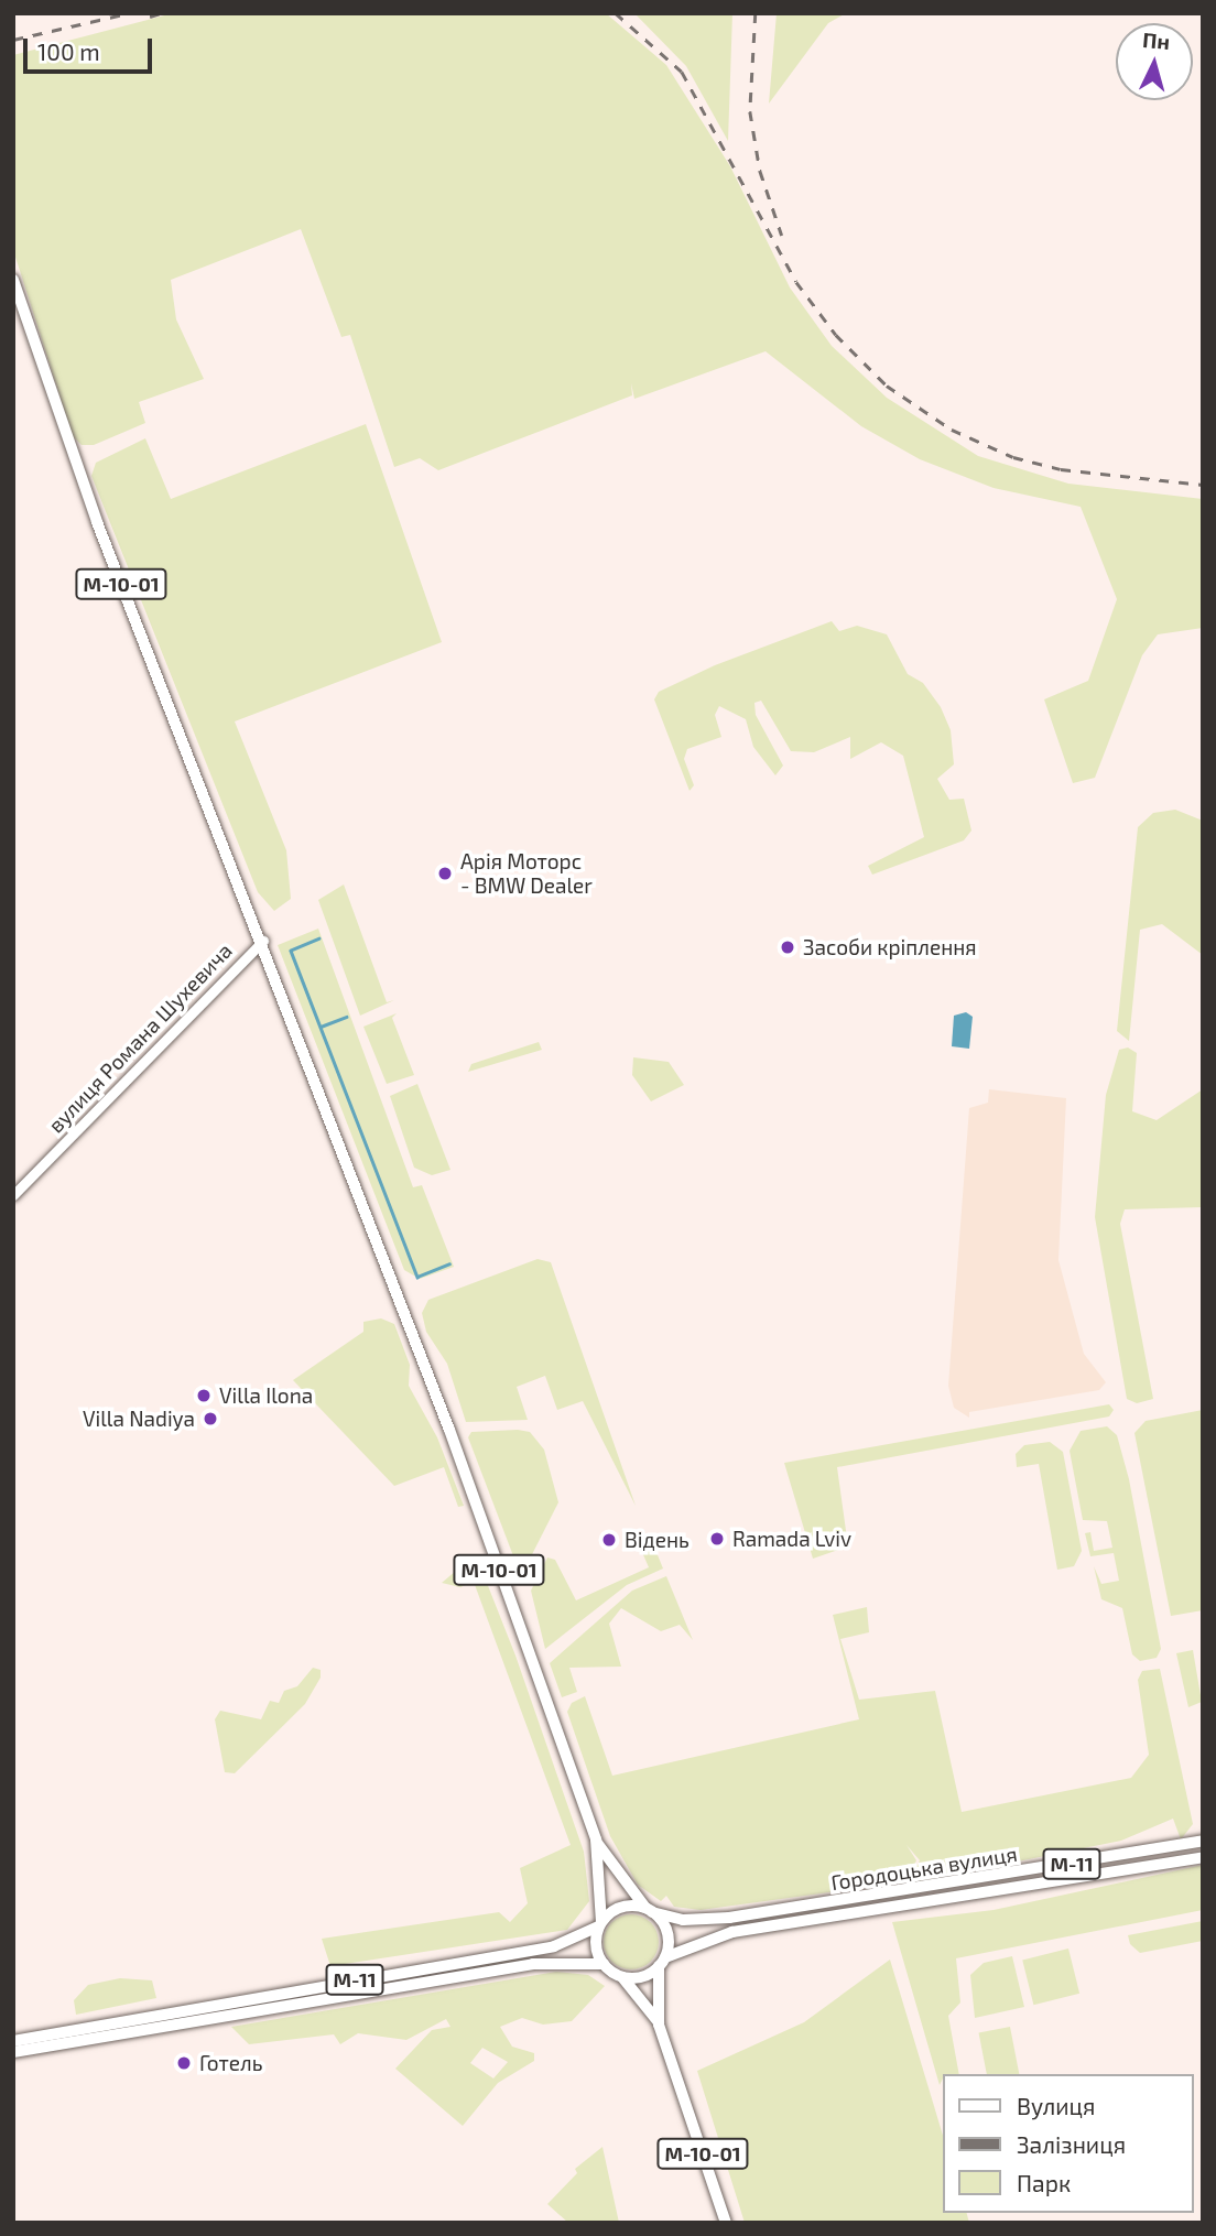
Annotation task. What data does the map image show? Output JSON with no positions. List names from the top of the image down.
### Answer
{
  "streets": {
    "highway": ["М-10-01", "М-11"],
    "main road": ["вулиця Романа Шухевича", "Городоцька вулиця"]
  },
  "crossings": [
    ["М-10-01", "вулиця Романа Шухевича"],
    ["М-10-01", "М-11"],
    ["М-10-01", "Городоцька вулиця"],
    ["М-11", "Городоцька вулиця"]
  ],
  "places": [
    "Арія Моторс - BMW Dealer",
    "Засоби кріплення",
    "Villa Ilona",
    "Villa Nadiya",
    "Ramada Lviv",
    "Відень",
    "Готель"
  ],
  "legend": ["Вулиця", "Залізниця", "Парк"],
  "scale_bar": "100 m",
  "north": "top"
}
